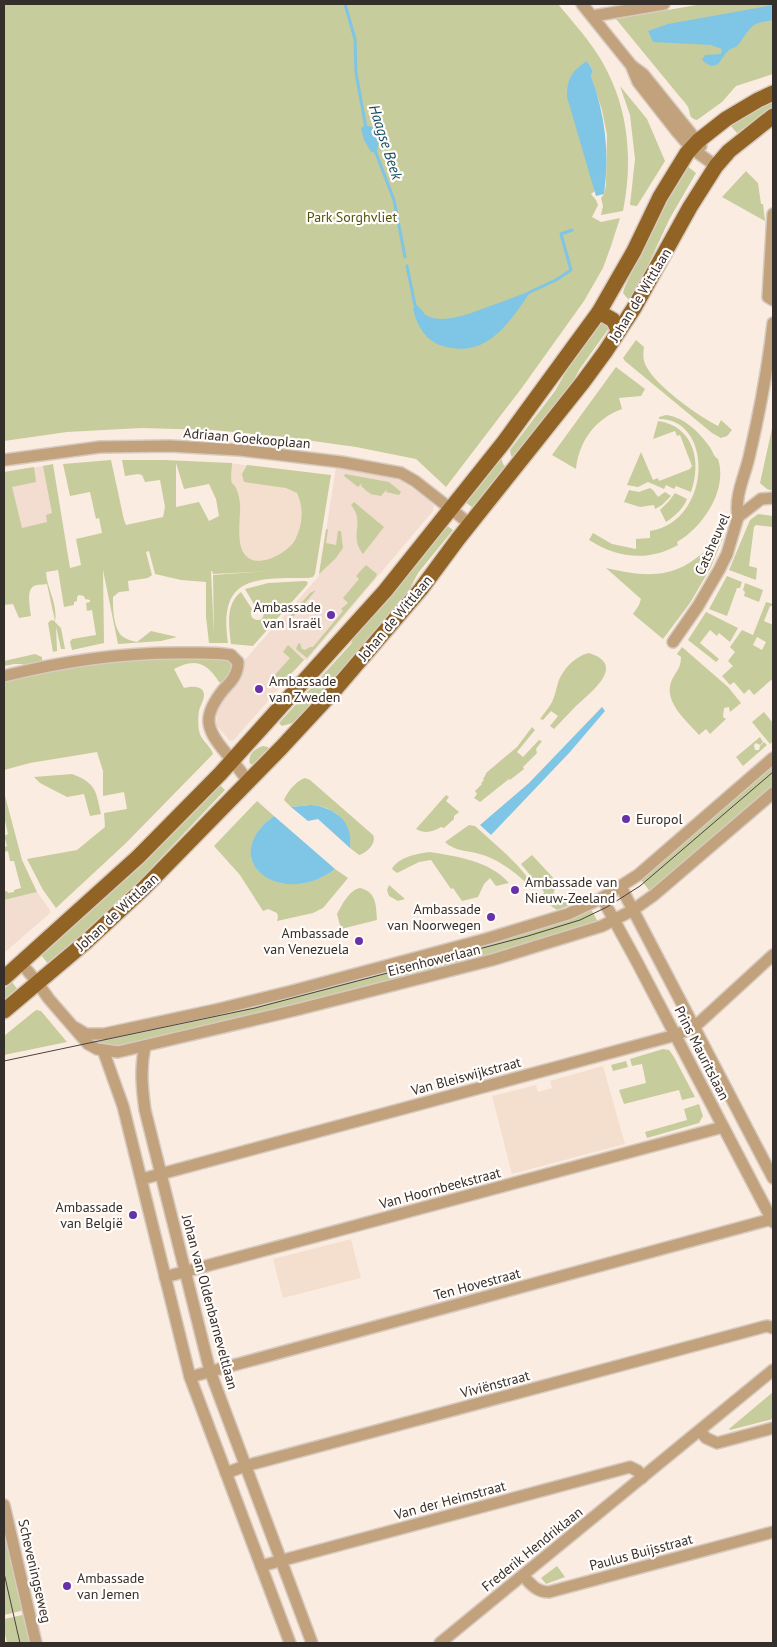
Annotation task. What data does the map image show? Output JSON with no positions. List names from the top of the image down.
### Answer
{
  "streets": {
    "main road": ["Johan de Wittlaan"],
    "street": [
      "Adriaan Goekooplaan",
      "Catsheuvel",
      "Eisenhowerlaan",
      "Prins Mauritslaan",
      "Van Bleiswijkstraat",
      "Van Hoornbeekstraat",
      "Ten Hovestraat",
      "Johan van Oldenbarneveltlaan",
      "Viviënstraat",
      "Van der Heimstraat",
      "Frederik Hendriklaan",
      "Paulus Buijsstraat",
      "Scheveningseweg"
    ]
  },
  "crossings": [
    ["Johan de Wittlaan", "Adriaan Goekooplaan"],
    ["Johan de Wittlaan", "Eisenhowerlaan"],
    ["Eisenhowerlaan", "Prins Mauritslaan"],
    ["Eisenhowerlaan", "Johan van Oldenbarneveltlaan"],
    ["Prins Mauritslaan", "Van Bleiswijkstraat"],
    ["Prins Mauritslaan", "Van Hoornbeekstraat"],
    ["Prins Mauritslaan", "Ten Hovestraat"],
    ["Van Bleiswijkstraat", "Johan van Oldenbarneveltlaan"],
    ["Van Hoornbeekstraat", "Johan van Oldenbarneveltlaan"],
    ["Ten Hovestraat", "Johan van Oldenbarneveltlaan"],
    ["Johan van Oldenbarneveltlaan", "Viviënstraat"],
    ["Johan van Oldenbarneveltlaan", "Van der Heimstraat"],
    ["Van der Heimstraat", "Frederik Hendriklaan"],
    ["Frederik Hendriklaan", "Paulus Buijsstraat"]
  ],
  "water": ["Haagse Beek"],
  "parks": ["Park Sorghvliet"],
  "places": [
    "Ambassade van Israël",
    "Ambassade van Zweden",
    "Europol",
    "Ambassade van Nieuw-Zeeland",
    "Ambassade van Noorwegen",
    "Ambassade van Venezuela",
    "Ambassade van België",
    "Ambassade van Jemen"
  ]
}
